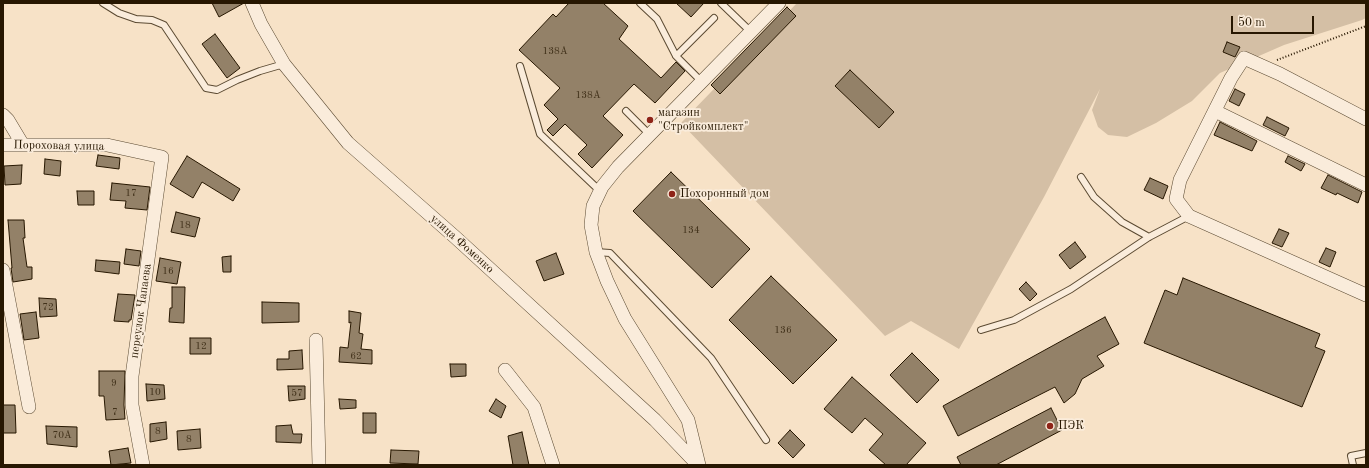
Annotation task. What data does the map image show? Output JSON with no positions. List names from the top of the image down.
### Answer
{
  "streets": {
    "street": ["Пороховая улица", "улица Фоменко", "переулок Чапаева"]
  },
  "crossings": [
    ["Пороховая улица", "переулок Чапаева"]
  ],
  "places": ["магазин \"Стройкомплект\"", "Похоронный дом", "ПЭК"],
  "house_numbers": [
    "138А",
    "138А",
    "17",
    "18",
    "134",
    "16",
    "72",
    "136",
    "12",
    "62",
    "9",
    "10",
    "57",
    "7",
    "8",
    "70А",
    "8"
  ],
  "scale_bar": "50 m"
}
